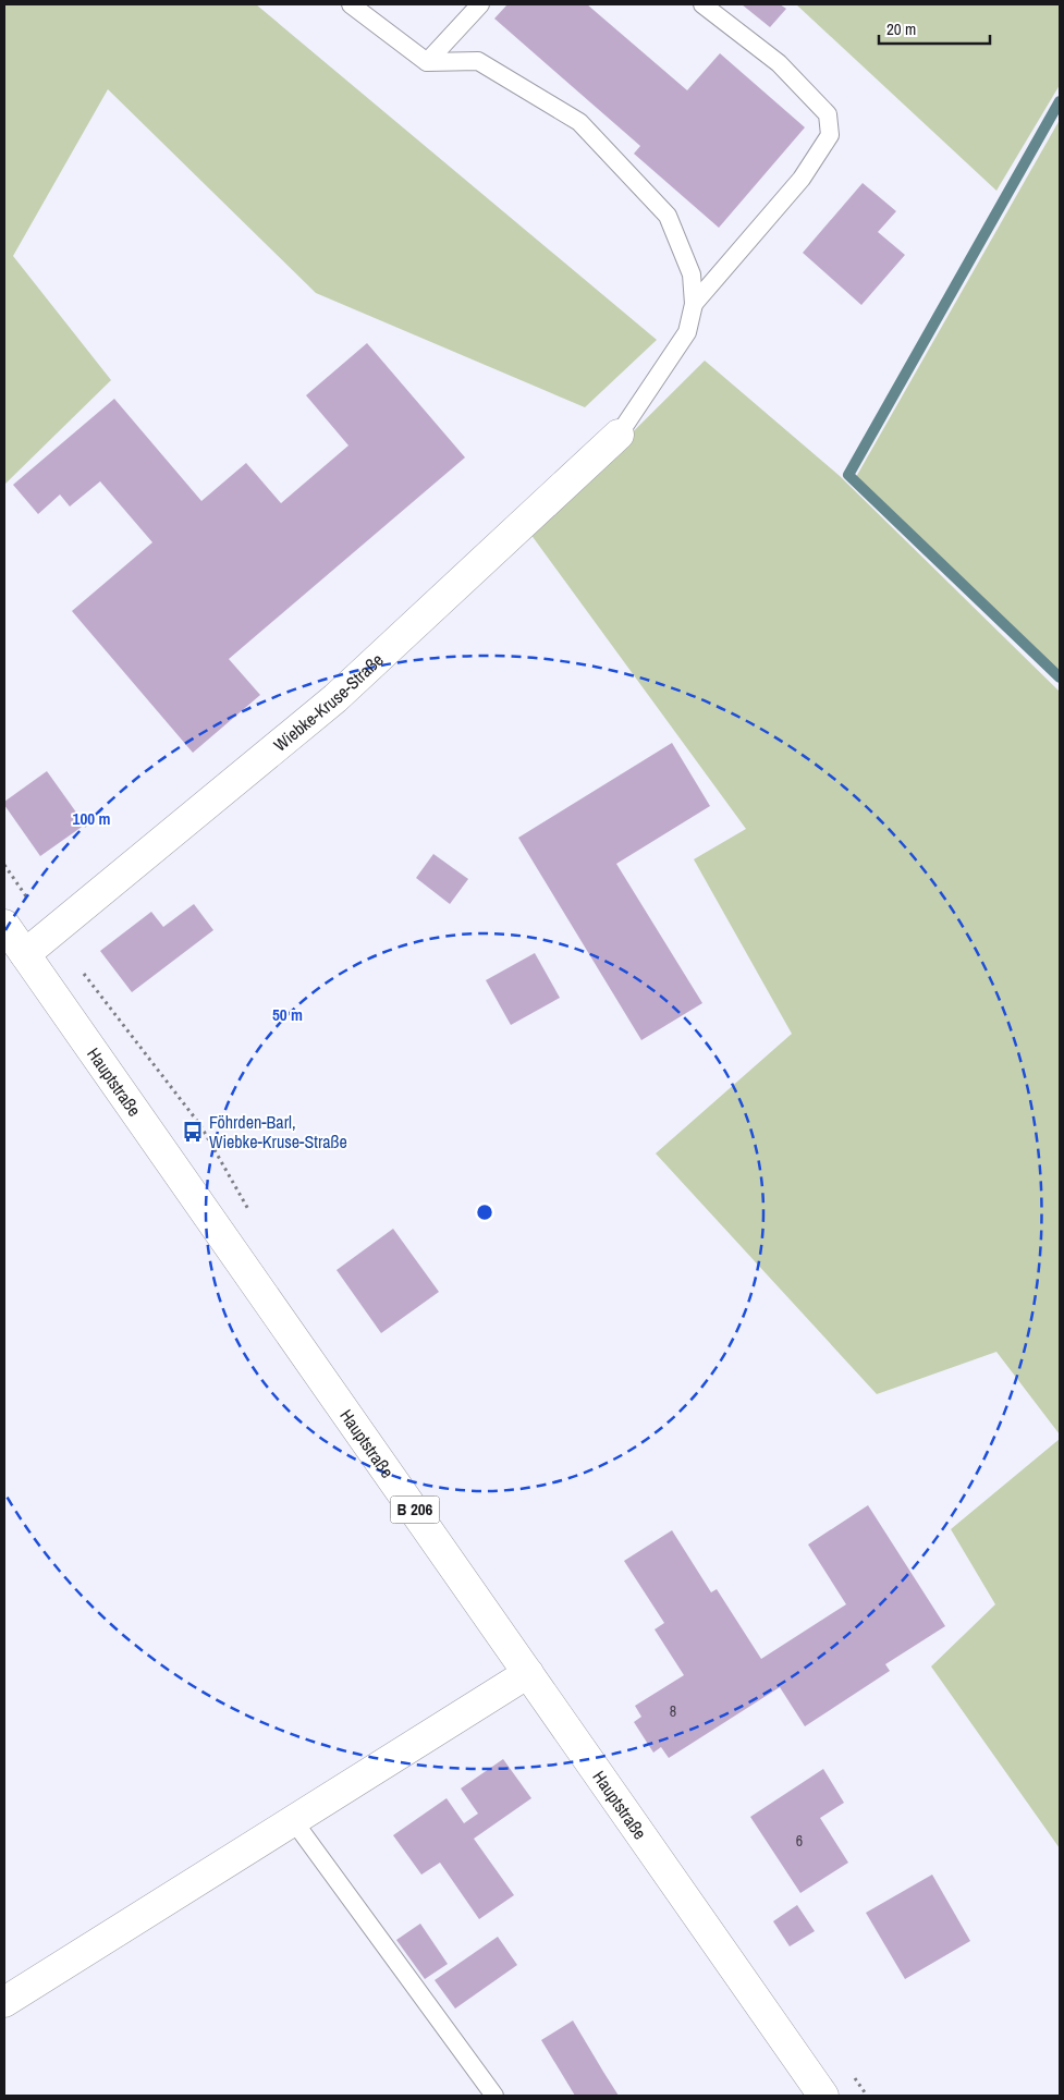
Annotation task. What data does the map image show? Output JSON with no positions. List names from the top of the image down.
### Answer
{
  "streets": {
    "main road": ["Wiebke-Kruse-Straße", "Hauptstraße", "B 206"]
  },
  "crossings": [
    ["Wiebke-Kruse-Straße", "Hauptstraße"]
  ],
  "places": {
    "bus stop": ["Föhrden-Barl, Wiebke-Kruse-Straße"]
  },
  "house_numbers": ["8", "6"],
  "scale_bar": "20 m",
  "rings": ["100 m", "50 m"]
}
